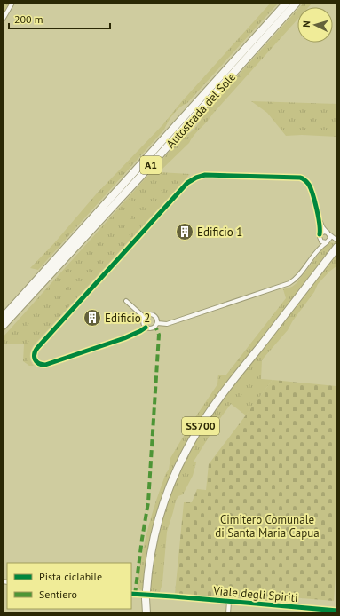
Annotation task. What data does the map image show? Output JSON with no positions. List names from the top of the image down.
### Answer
{
  "streets": {
    "highway": ["Autostrada del Sole", "A1", "SS700"],
    "street": ["Viale degli Spiriti"]
  },
  "parks": ["Cimitero Comunale di Santa Maria Capua"],
  "places": {
    "building": ["Edificio 1", "Edificio 2"]
  },
  "legend": ["Pista ciclabile", "Sentiero"],
  "scale_bar": "200 m",
  "north": "left"
}
